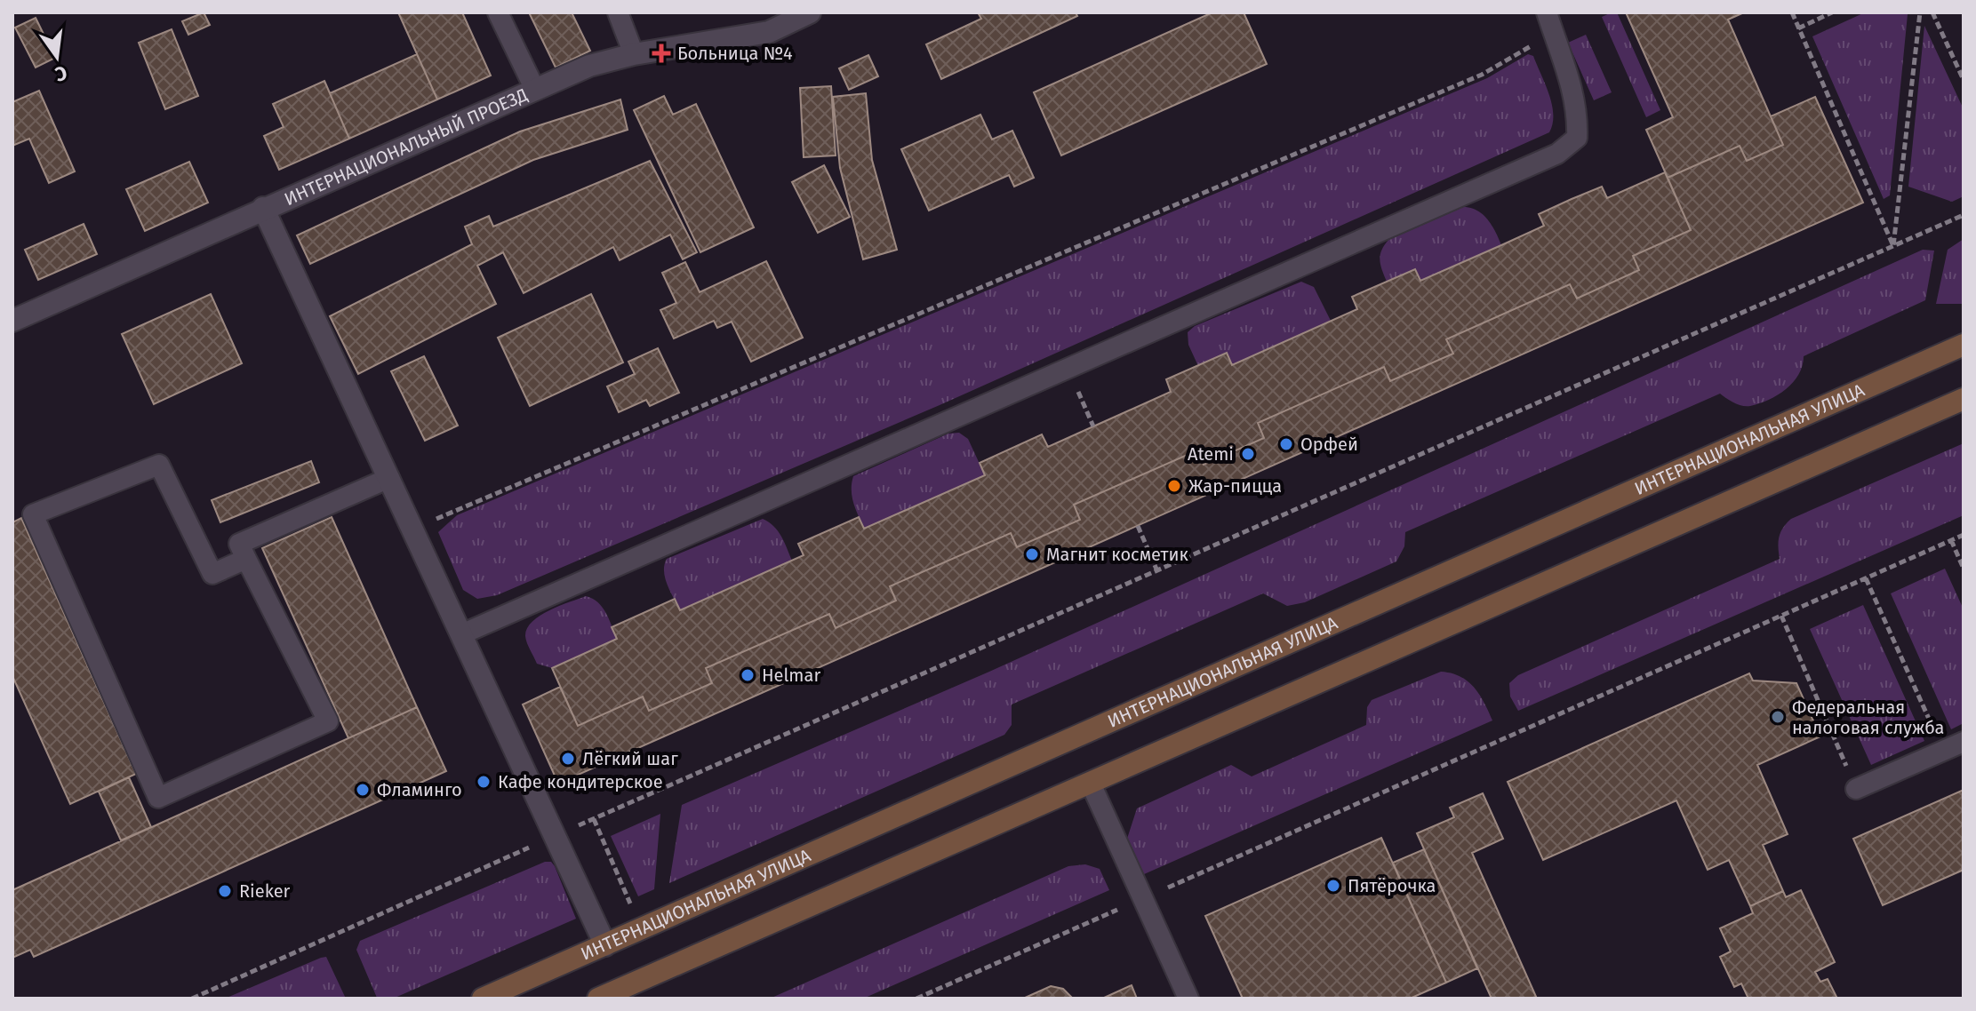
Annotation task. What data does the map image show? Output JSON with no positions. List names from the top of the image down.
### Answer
{
  "streets": {
    "main road": ["ИНТЕРНАЦИОНАЛЬНАЯ УЛИЦА"],
    "street": ["ИНТЕРНАЦИОНАЛЬНЫЙ ПРОЕЗД"]
  },
  "places": {
    "health": ["Больница №4"],
    "other": [
      "Орфей",
      "Atemi",
      "Жар-пицца",
      "Магнит косметик",
      "Helmar",
      "Федеральная налоговая служба",
      "Лёгкий шаг",
      "Кафе кондитерское",
      "Фламинго",
      "Пятёрочка",
      "Rieker"
    ]
  },
  "north": "bottom"
}
